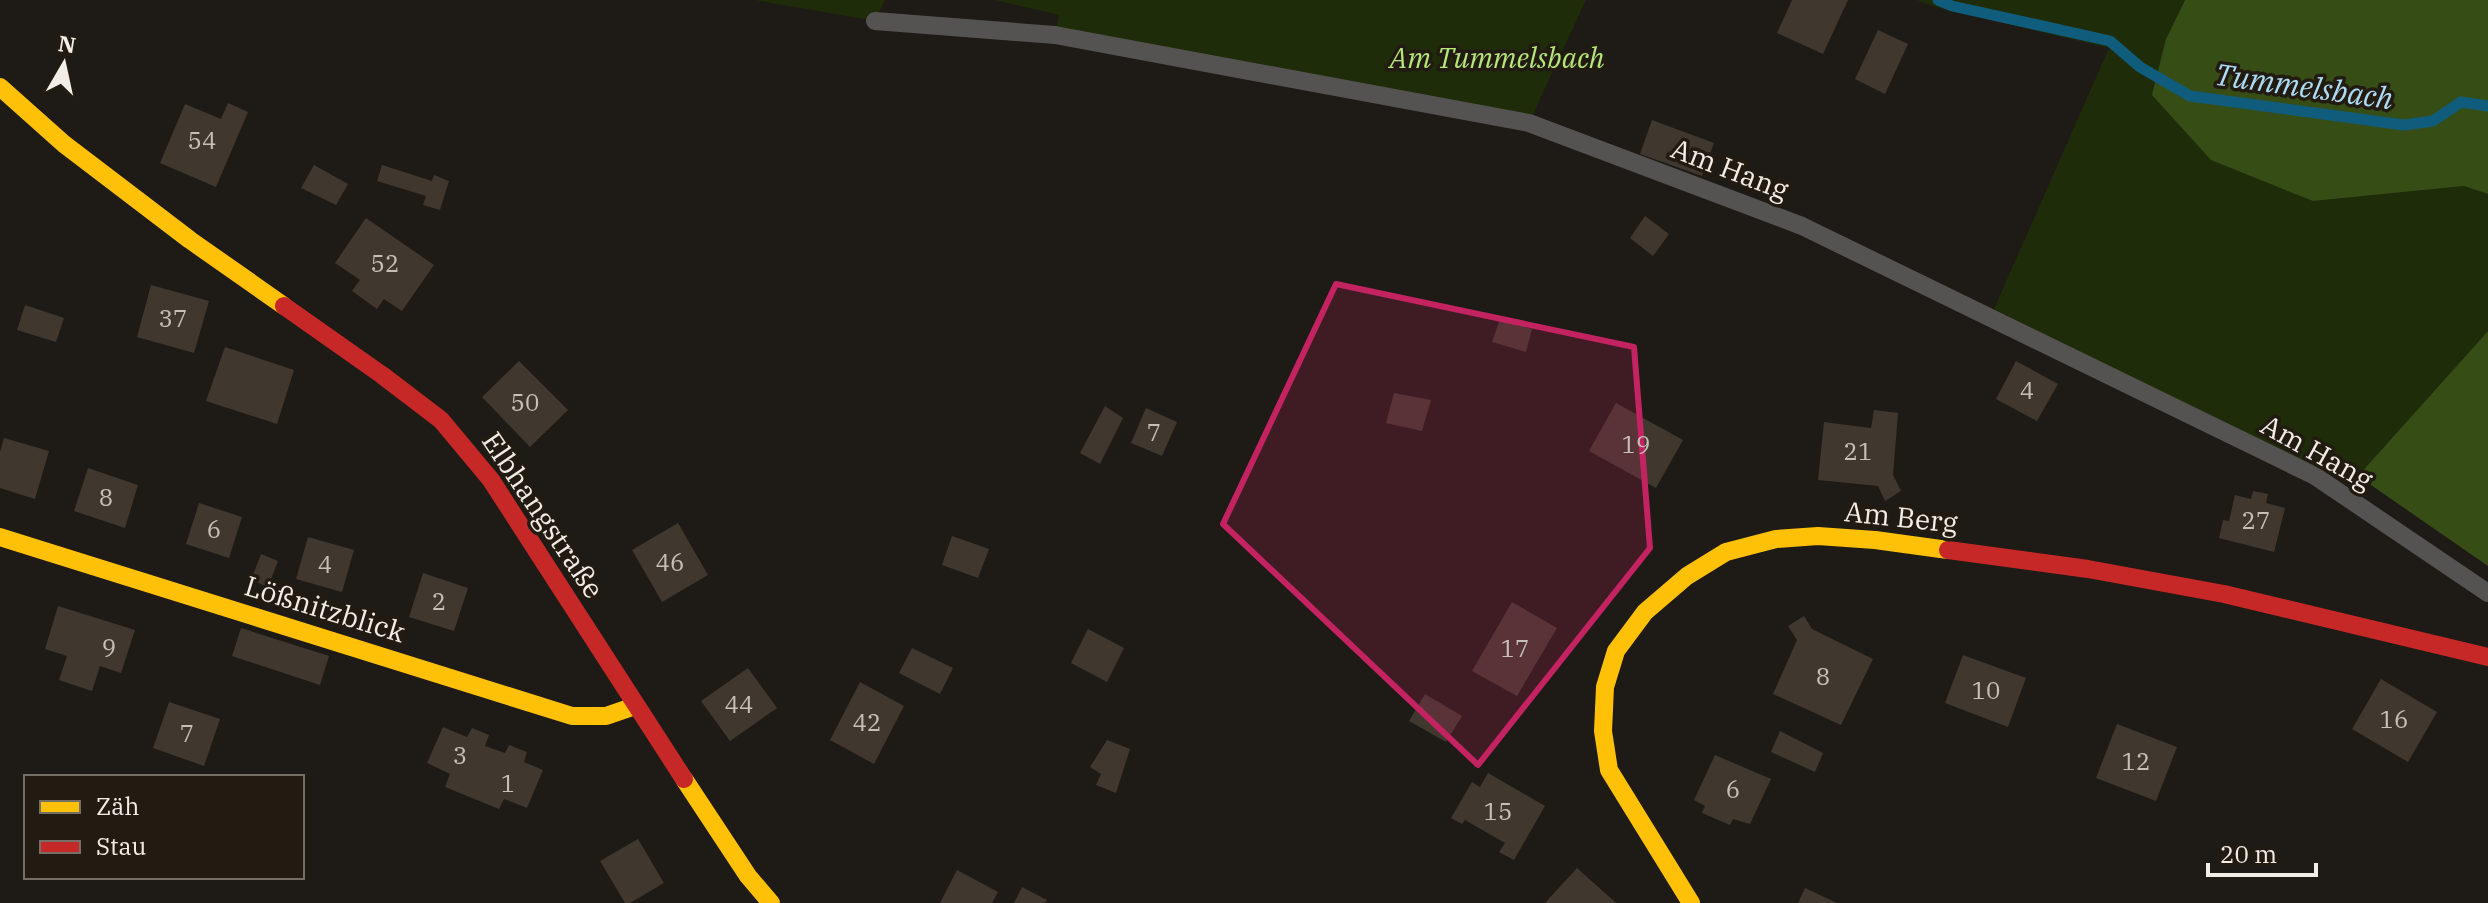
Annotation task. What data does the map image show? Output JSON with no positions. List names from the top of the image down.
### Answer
{
  "streets": {
    "street": ["Elbhangstraße", "Am Berg", "Lößnitzblick"],
    "lane": ["Am Hang"]
  },
  "crossings": [
    ["Elbhangstraße", "Lößnitzblick"]
  ],
  "water": ["Tummelsbach"],
  "parks": ["Am Tummelsbach"],
  "house_numbers": [
    "54",
    "52",
    "37",
    "4",
    "50",
    "7",
    "19",
    "21",
    "8",
    "27",
    "6",
    "46",
    "4",
    "2",
    "9",
    "17",
    "8",
    "10",
    "44",
    "16",
    "42",
    "7",
    "3",
    "12",
    "1",
    "6",
    "15"
  ],
  "legend": ["Zäh", "Stau"],
  "scale_bar": "20 m",
  "north": "top"
}
